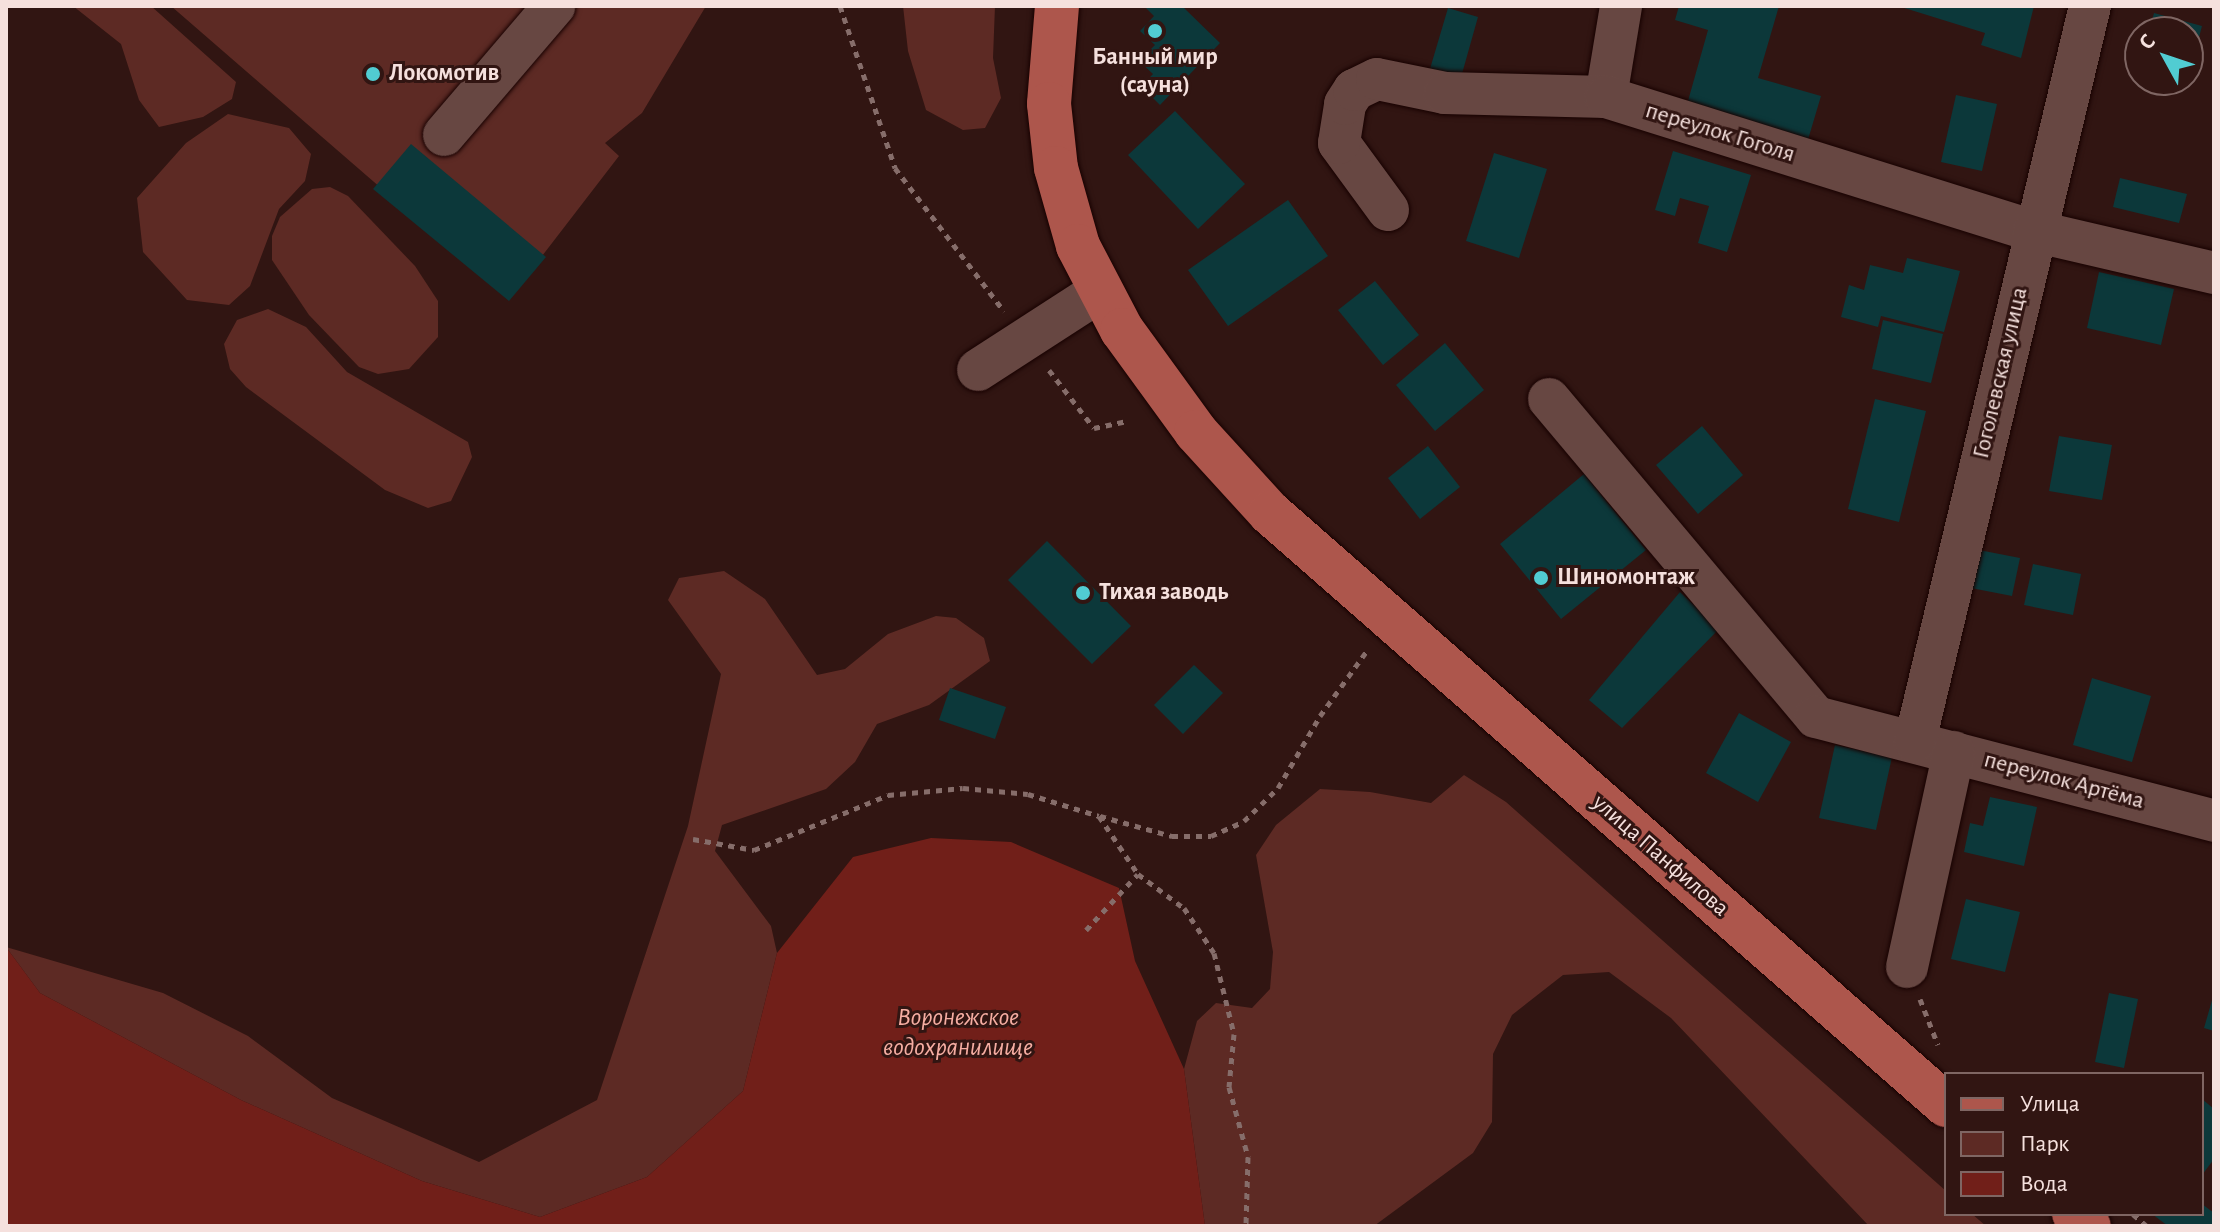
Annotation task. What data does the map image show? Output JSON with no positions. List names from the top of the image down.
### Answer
{
  "streets": {
    "main road": ["улица Панфилова"],
    "street": ["переулок Гоголя", "Гоголевская улица", "переулок Артёма"]
  },
  "crossings": [
    ["переулок Гоголя", "Гоголевская улица"],
    ["Гоголевская улица", "переулок Артёма"]
  ],
  "water": ["Воронежское водохранилище"],
  "places": [
    "Банный мир (сауна)",
    "Локомотив",
    "Шиномонтаж",
    "Тихая заводь"
  ],
  "legend": ["Улица", "Парк", "Вода"],
  "north": "top left"
}
